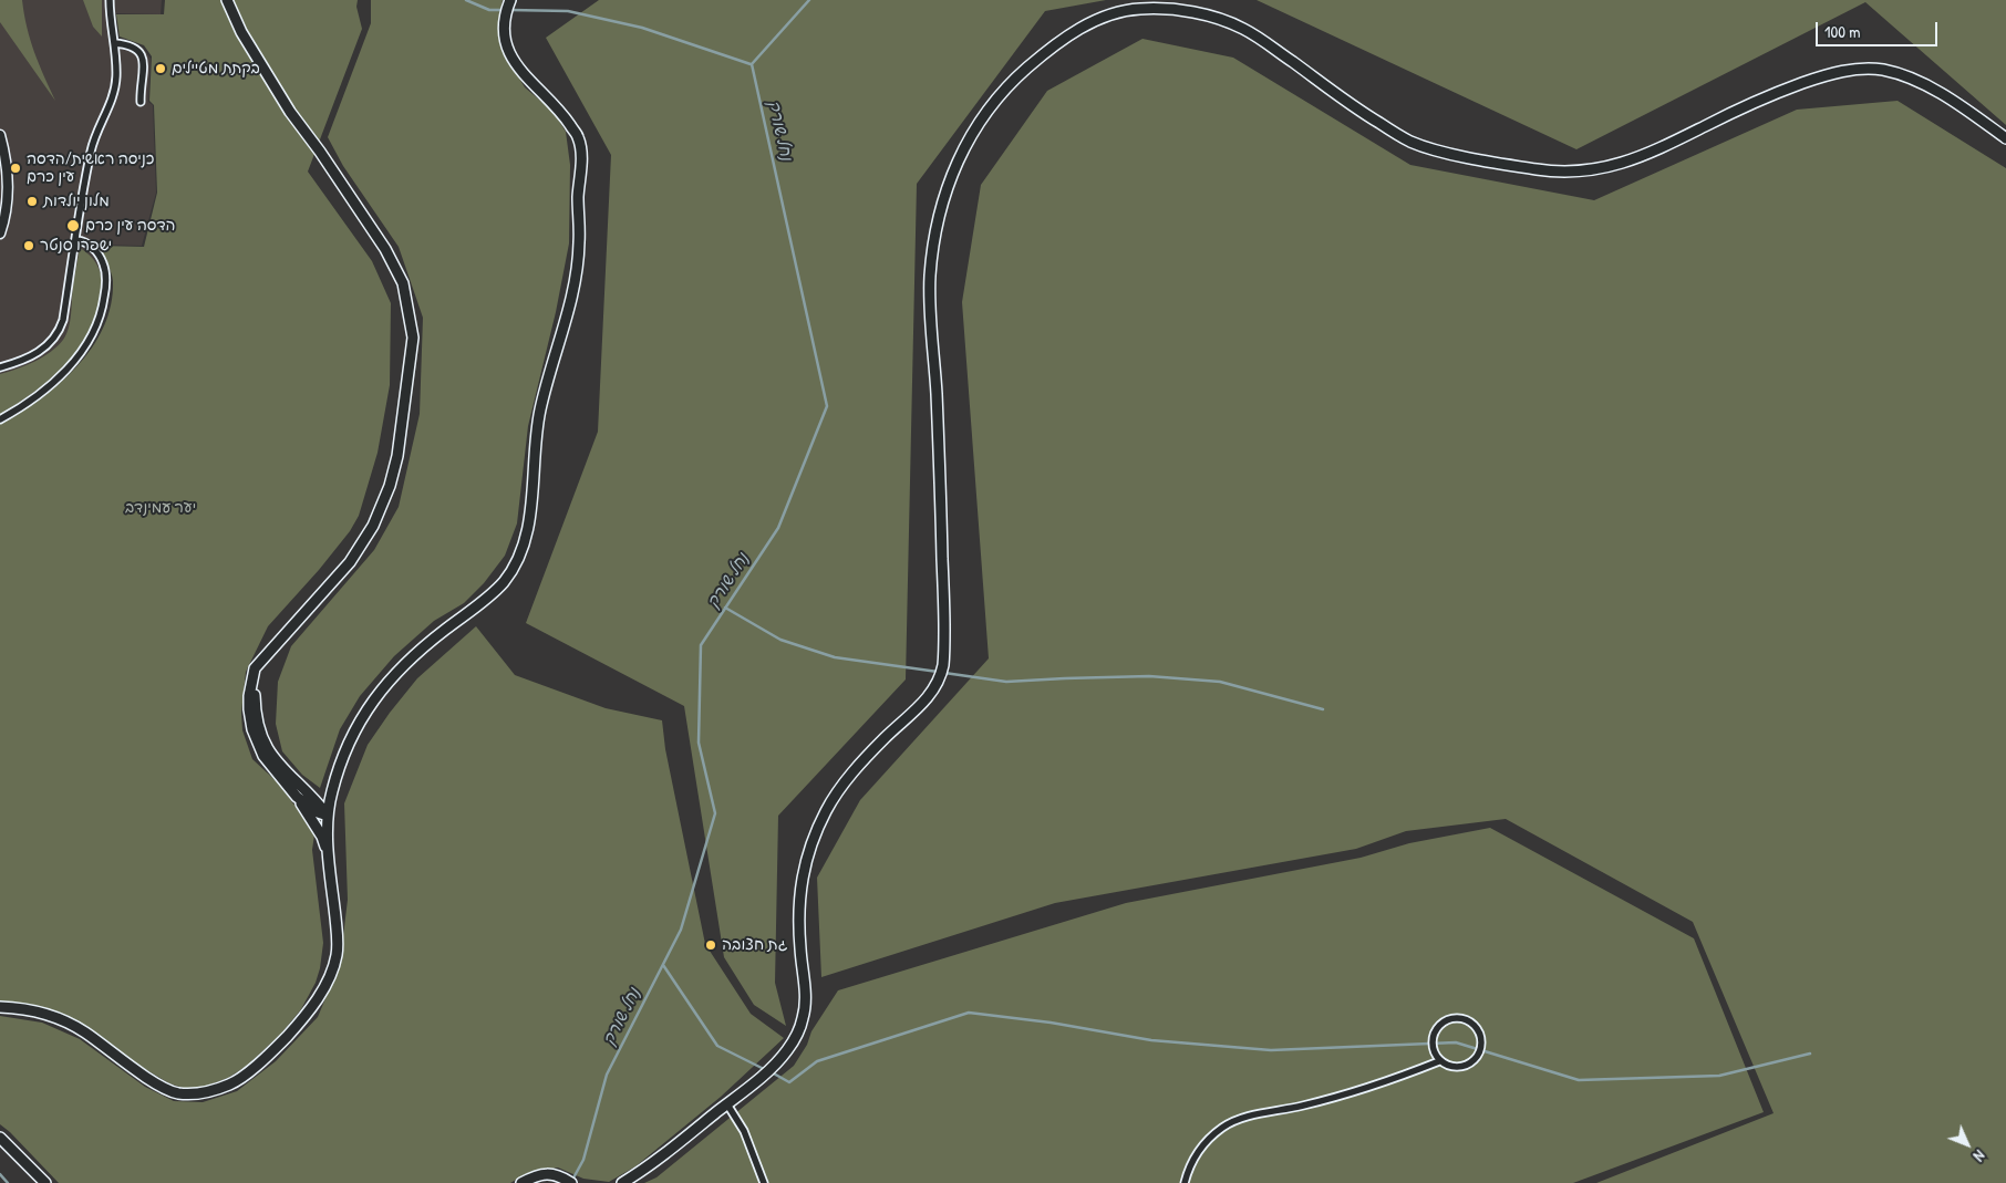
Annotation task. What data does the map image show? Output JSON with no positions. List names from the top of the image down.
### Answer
{
  "water": ["נחל שורק"],
  "parks": ["יער עמינדב"],
  "places": [
    "בקתת מטיילים",
    "כניסה ראשית/הדסה עין כרם",
    "מלון יולדות",
    "הדסה עין כרם",
    "ישפרו סנטר",
    "גת חצובה"
  ],
  "scale_bar": "100 m",
  "north": "bottom right"
}
